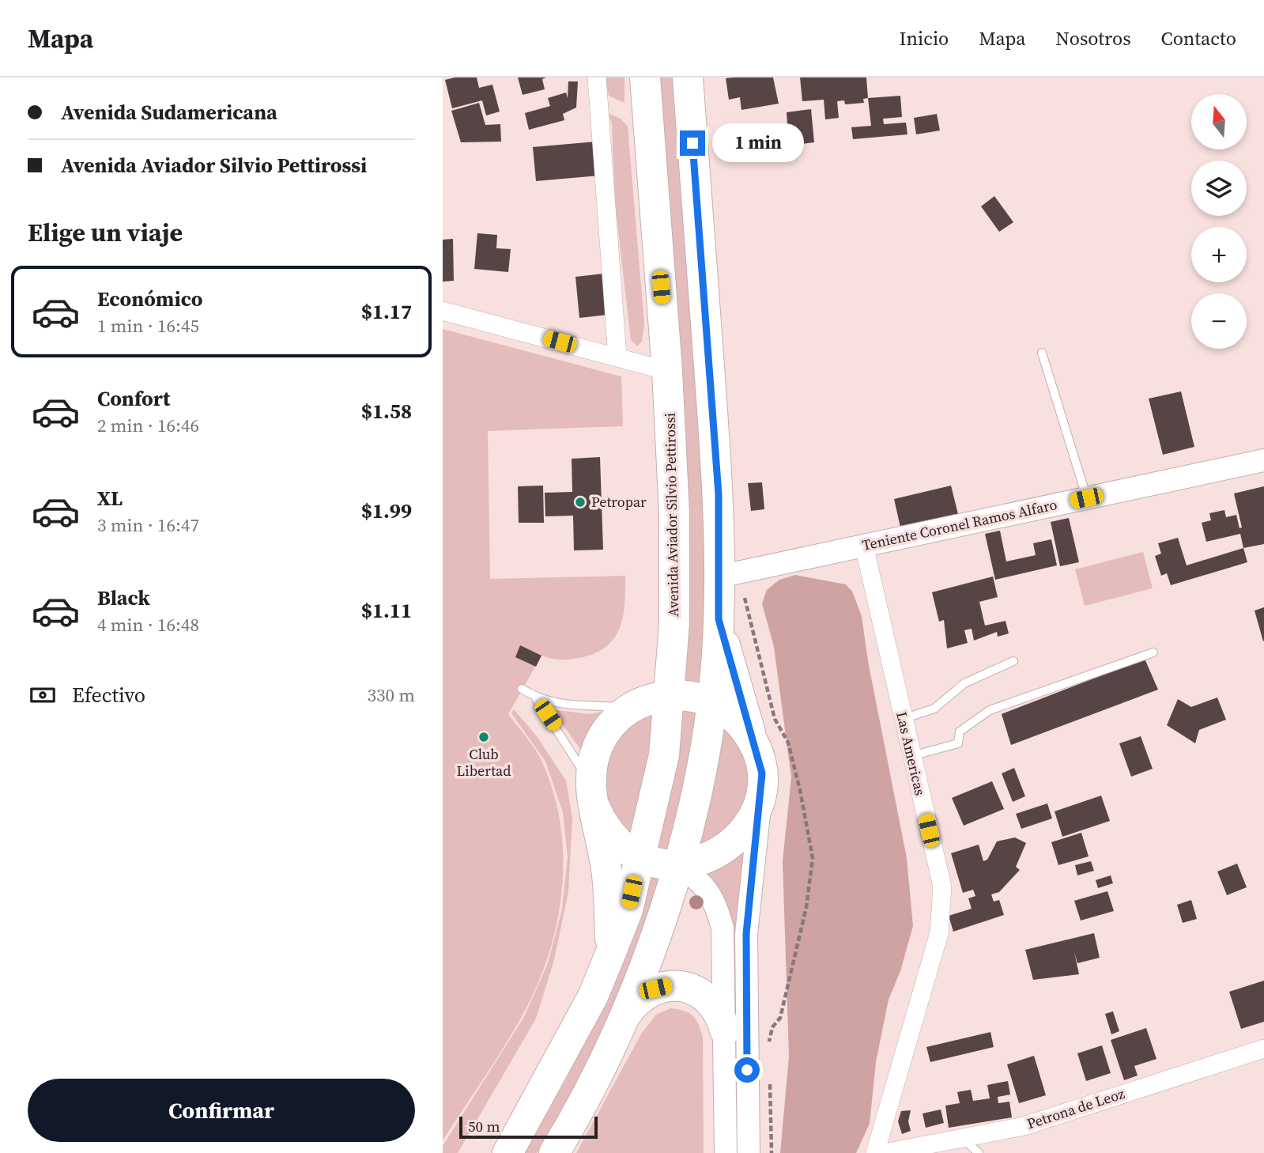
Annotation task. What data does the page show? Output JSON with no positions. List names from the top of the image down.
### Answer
{
  "streets": {
    "highway": ["Avenida Aviador Silvio Pettirossi"],
    "street": ["Teniente Coronel Ramos Alfaro", "Las Americas", "Petrona de Leoz"]
  },
  "crossings": [
    ["Teniente Coronel Ramos Alfaro", "Las Americas"]
  ],
  "places": ["Petropar", "Club Libertad"],
  "scale_bar": "50 m",
  "north": "top",
  "page": {
    "header": "Mapa",
    "nav": [
      "Inicio",
      "Mapa",
      "Nosotros",
      "Contacto"
    ],
    "banner": ["Avenida Sudamericana", "Avenida Aviador Silvio Pettirossi"],
    "map_buttons": ["+", "−"],
    "bubble": "1 min",
    "heading": "Elige un viaje",
    "list": [
      {
        "name": "Económico",
        "note": "1 min · 16:45",
        "value": "$1.17"
      },
      {
        "name": "Confort",
        "note": "2 min · 16:46",
        "value": "$1.58"
      },
      {
        "name": "XL",
        "note": "3 min · 16:47",
        "value": "$1.99"
      },
      {
        "name": "Black",
        "note": "4 min · 16:48",
        "value": "$1.11"
      }
    ],
    "pay": ["Efectivo", "330 m"],
    "buttons": "Confirmar",
    "scale": "50 m"
  }
}
